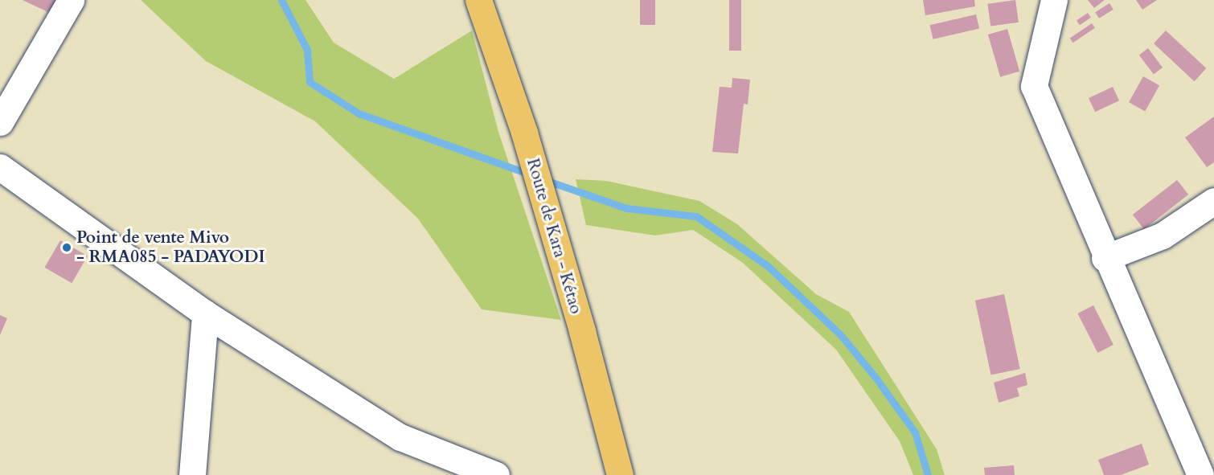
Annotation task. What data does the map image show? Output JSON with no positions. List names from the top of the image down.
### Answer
{
  "streets": {
    "main road": ["Route de Kara - Kétao"]
  },
  "places": ["Point de vente Mivo - RMA085 - PADAYODI"]
}
